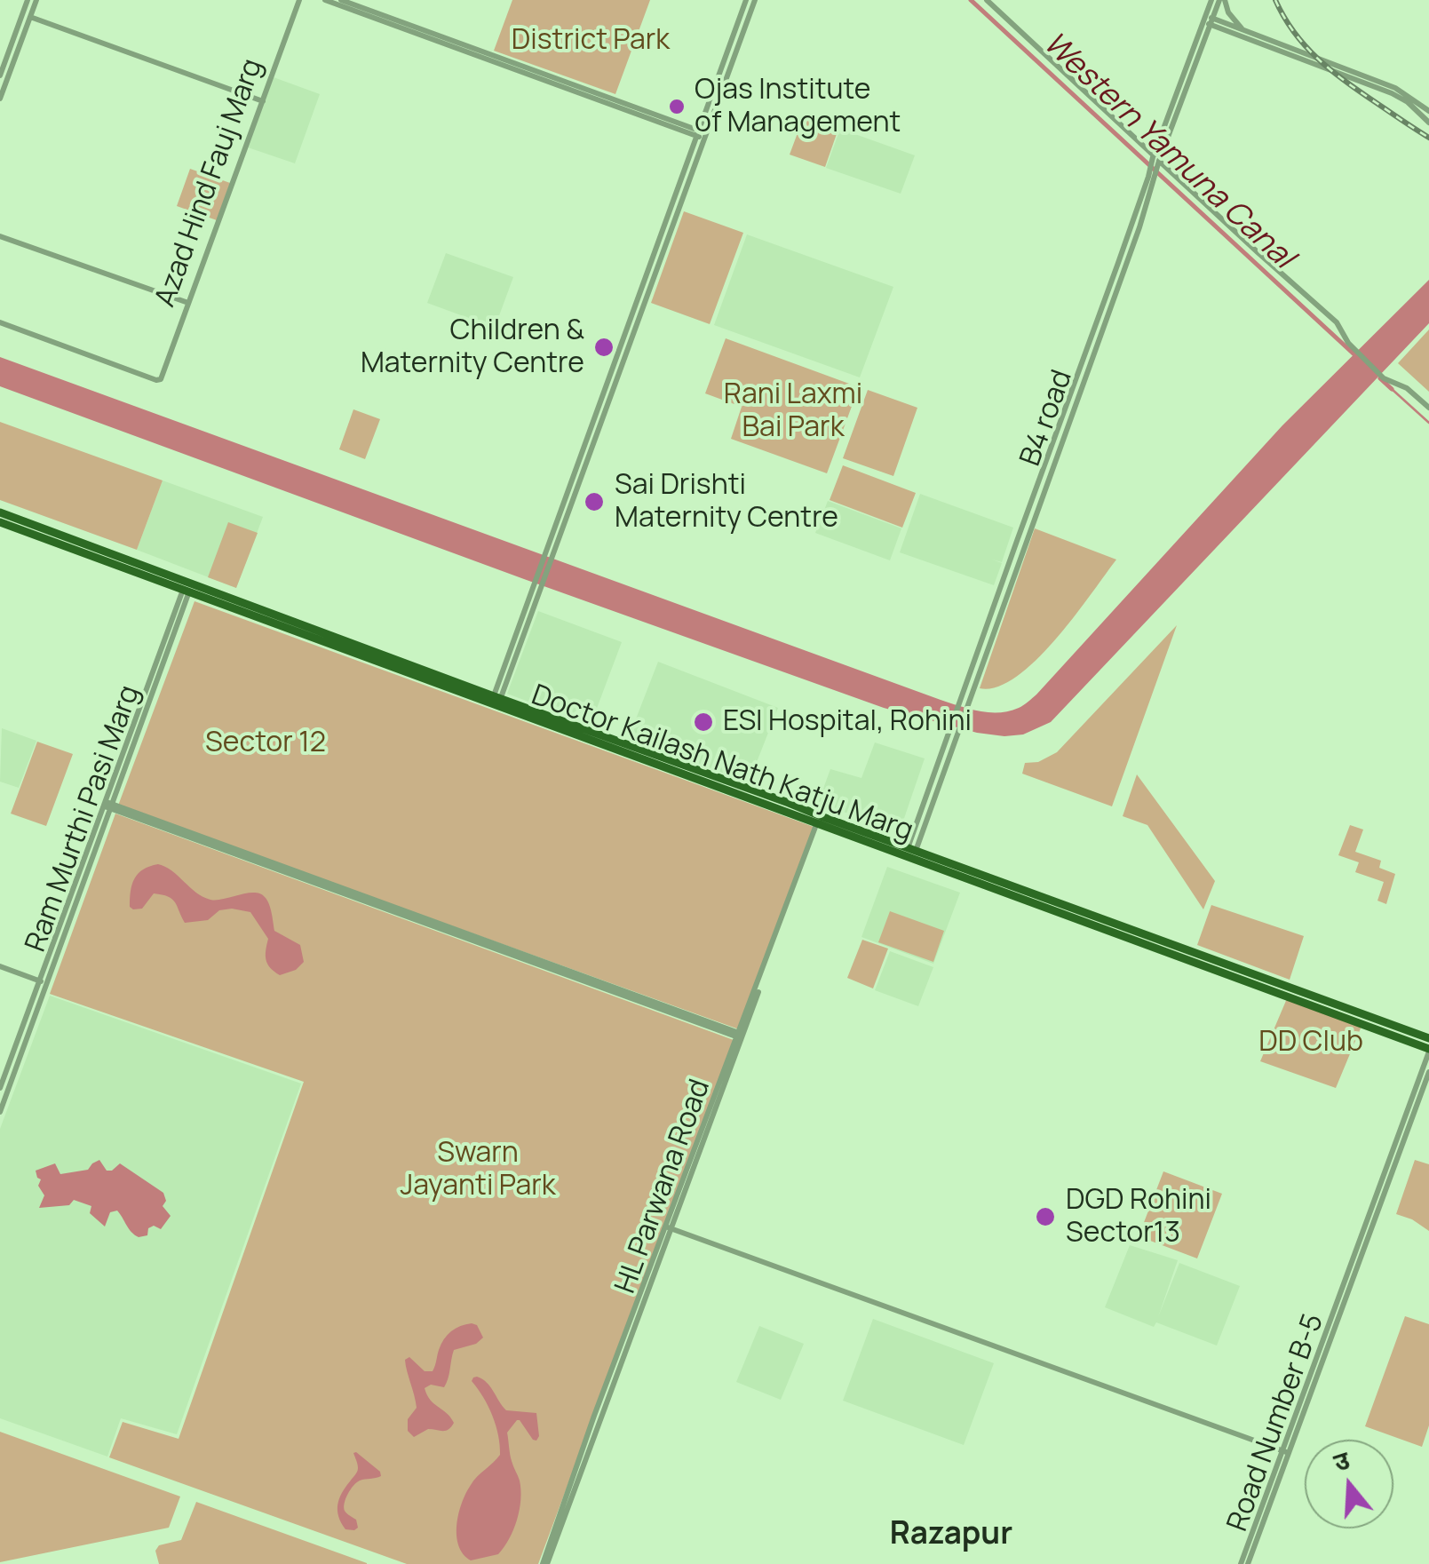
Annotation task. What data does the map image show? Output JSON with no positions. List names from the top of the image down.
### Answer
{
  "streets": {
    "main road": ["Doctor Kailash Nath Katju Marg"],
    "street": [
      "Azad Hind Fauj Marg",
      "B4 road",
      "Ram Murthi Pasi Marg",
      "HL Parwana Road",
      "Road Number B-5"
    ]
  },
  "crossings": [
    ["B4 road", "Doctor Kailash Nath Katju Marg"],
    ["Doctor Kailash Nath Katju Marg", "Ram Murthi Pasi Marg"],
    ["Doctor Kailash Nath Katju Marg", "HL Parwana Road"]
  ],
  "districts": ["Razapur"],
  "water": ["Western Yamuna Canal"],
  "parks": [
    "District Park",
    "Rani Laxmi Bai Park",
    "Sector 12",
    "DD Club",
    "Swarn Jayanti Park"
  ],
  "places": [
    "Ojas Institute of Management",
    "Children & Maternity Centre",
    "Sai Drishti Maternity Centre",
    "ESI Hospital, Rohini",
    "DGD Rohini Sector13"
  ],
  "north": "top"
}
